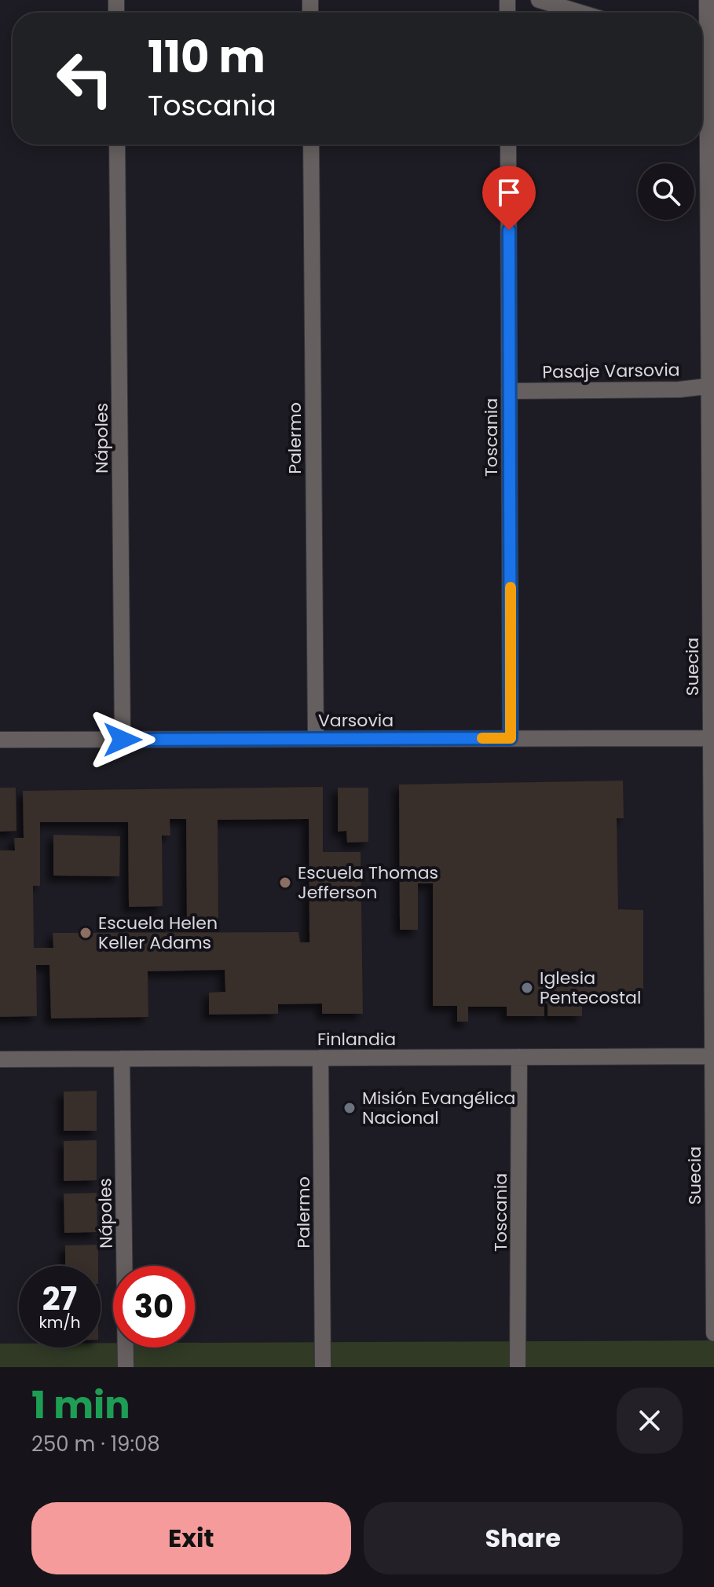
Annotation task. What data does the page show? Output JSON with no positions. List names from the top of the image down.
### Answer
{
  "streets": {
    "street": [
      "Pasaje Varsovia",
      "Toscania",
      "Nápoles",
      "Palermo",
      "Suecia",
      "Varsovia",
      "Finlandia"
    ]
  },
  "crossings": [
    ["Pasaje Varsovia", "Toscania"],
    ["Pasaje Varsovia", "Suecia"],
    ["Toscania", "Varsovia"],
    ["Toscania", "Finlandia"],
    ["Nápoles", "Varsovia"],
    ["Nápoles", "Finlandia"],
    ["Palermo", "Varsovia"],
    ["Palermo", "Finlandia"],
    ["Suecia", "Varsovia"],
    ["Suecia", "Finlandia"]
  ],
  "places": [
    "Escuela Thomas Jefferson",
    "Escuela Helen Keller Adams",
    "Iglesia Pentecostal",
    "Misión Evangélica Nacional"
  ],
  "page": {
    "turn": ["110 m", "Toscania"],
    "speed": "27 km/h",
    "limit": "30",
    "heading": ["1 min", "250 m · 19:08"],
    "buttons": ["Exit", "Share"]
  }
}
